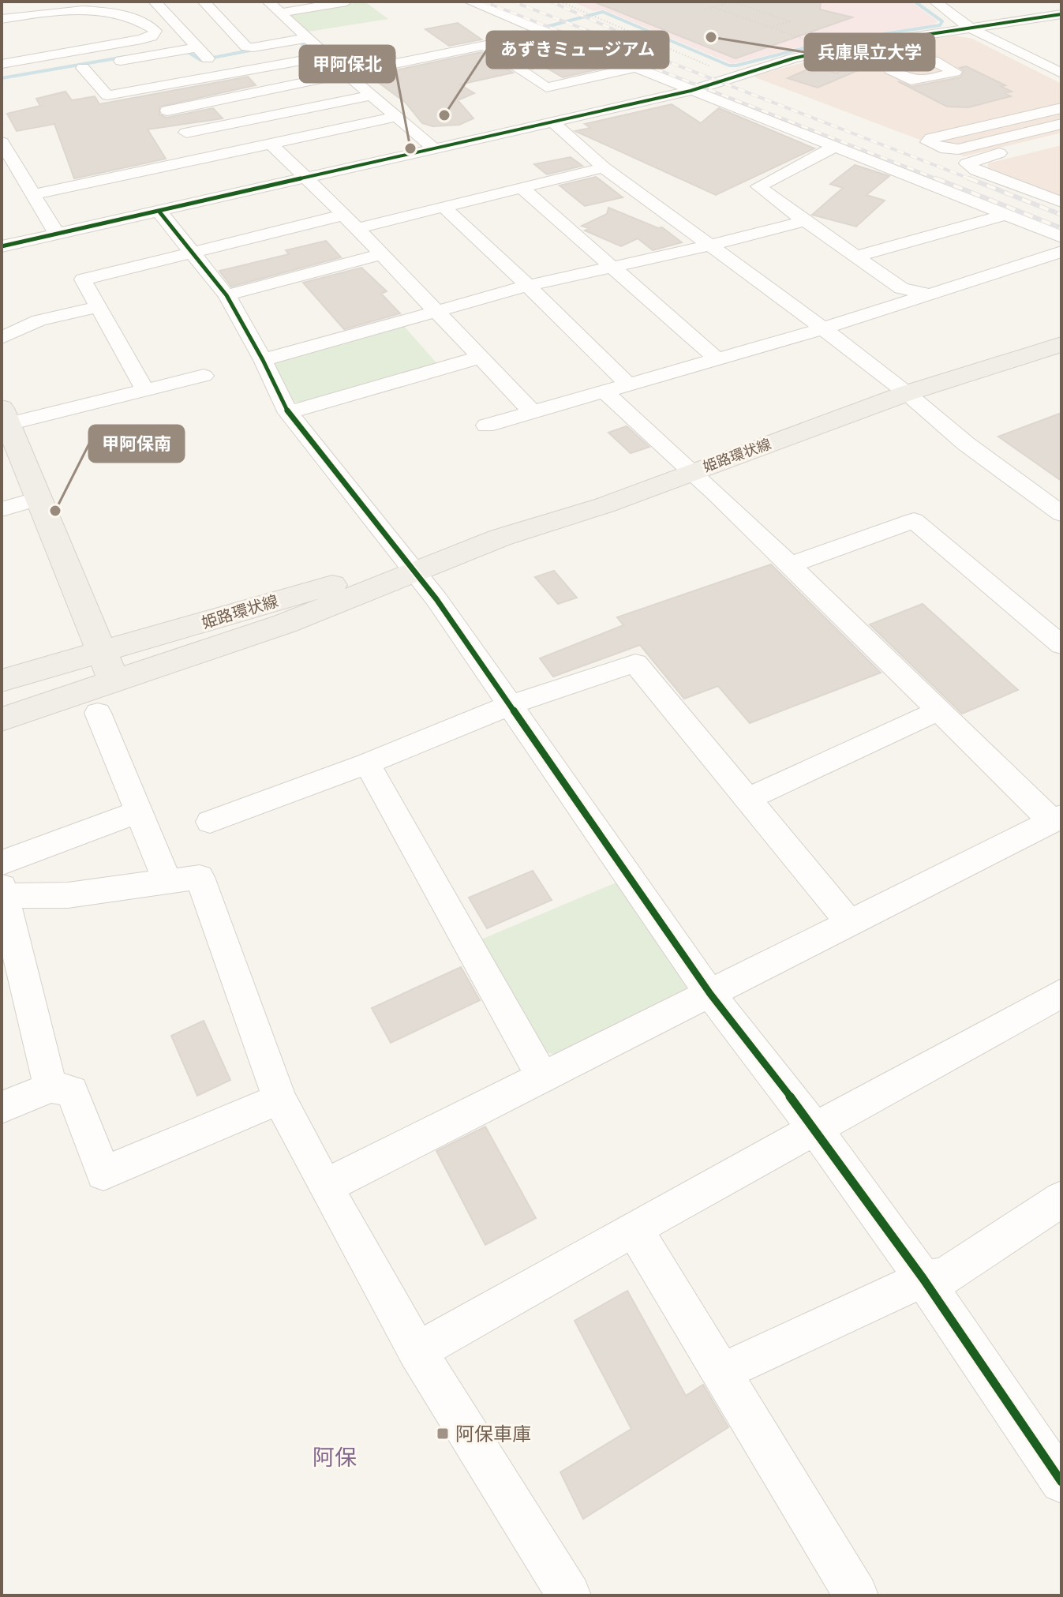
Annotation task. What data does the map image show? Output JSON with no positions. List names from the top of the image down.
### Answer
{
  "streets": {
    "main road": ["姫路環状線"]
  },
  "districts": ["阿保"],
  "places": {
    "other": [
      "兵庫県立大学",
      "あずきミュージアム",
      "甲阿保北",
      "甲阿保南"
    ],
    "transit": ["阿保車庫"]
  }
}
